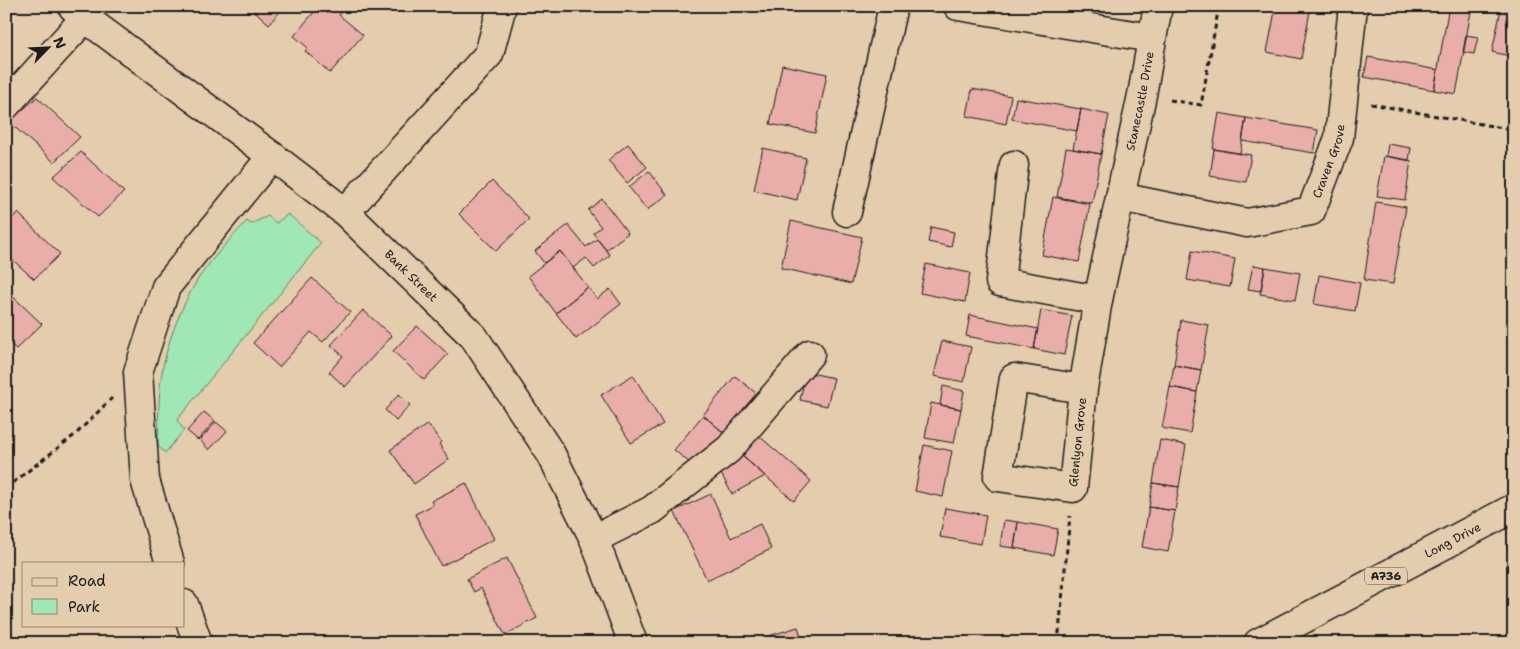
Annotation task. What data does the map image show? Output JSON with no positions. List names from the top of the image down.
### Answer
{
  "streets": {
    "street": [
      "Stanecastle Drive",
      "Craven Grove",
      "Bank Street",
      "Glenlyon Grove",
      "Long Drive",
      "A736"
    ]
  },
  "crossings": [
    ["Stanecastle Drive", "Craven Grove"],
    ["Stanecastle Drive", "Glenlyon Grove"],
    ["Craven Grove", "Glenlyon Grove"]
  ],
  "legend": ["Road", "Park"],
  "north": "top right"
}
